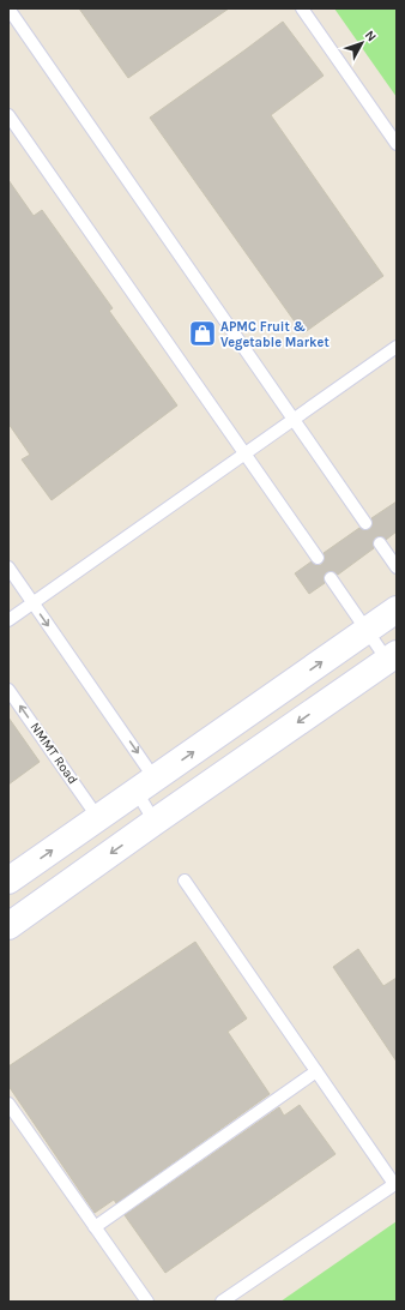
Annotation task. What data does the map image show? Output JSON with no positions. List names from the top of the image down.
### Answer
{
  "streets": {
    "lane": ["NMMT Road"]
  },
  "places": {
    "shop": ["APMC Fruit & Vegetable Market"]
  },
  "north": "top right"
}
